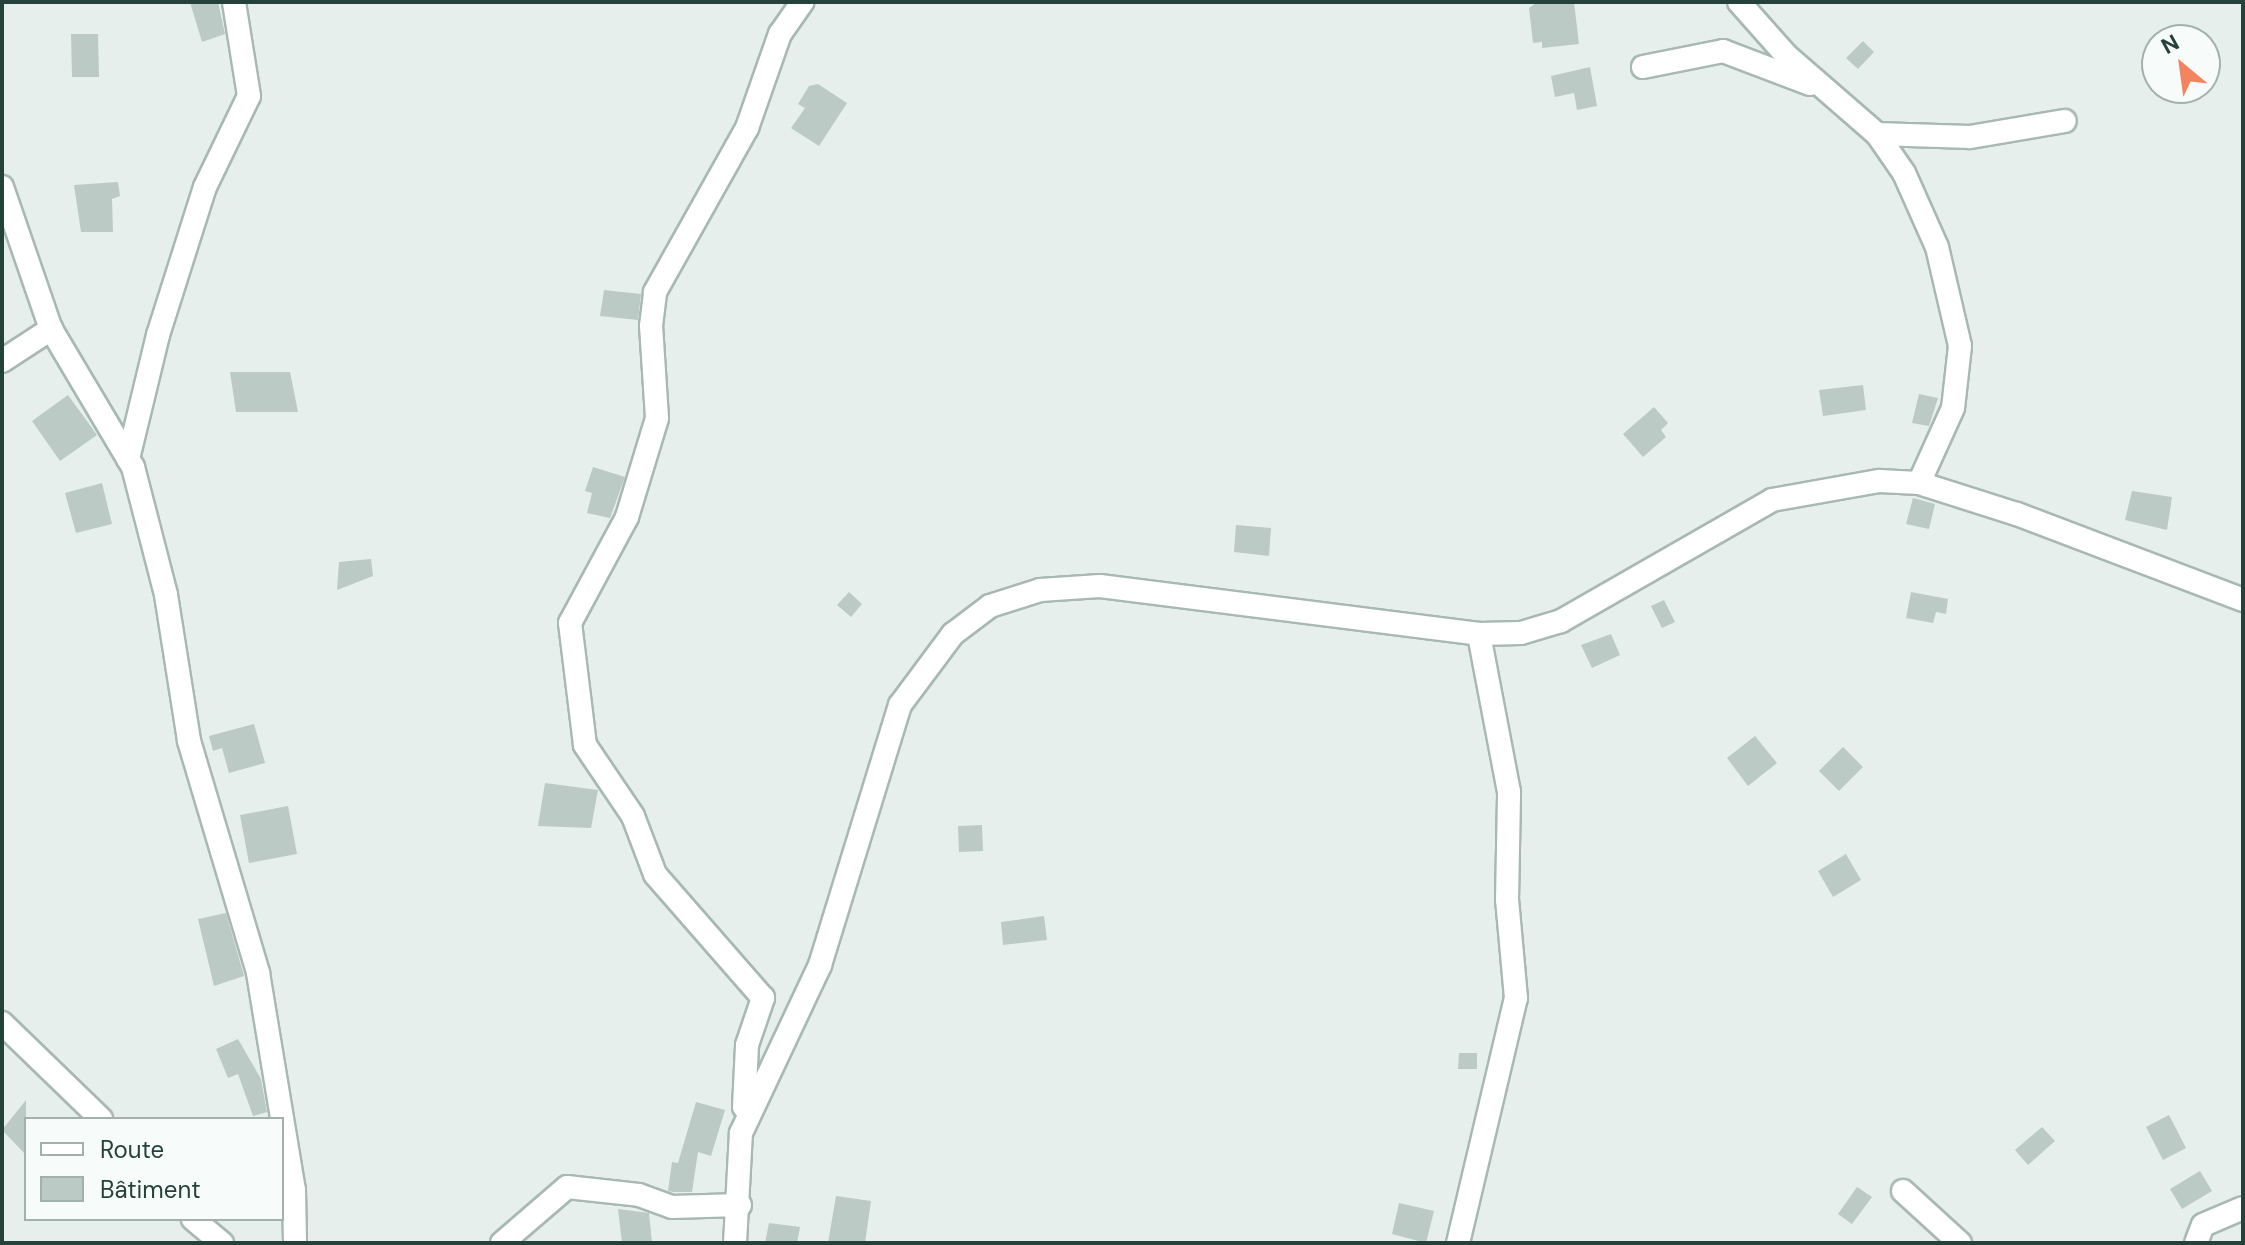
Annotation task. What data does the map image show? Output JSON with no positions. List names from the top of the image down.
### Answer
{
  "legend": ["Route", "Bâtiment"],
  "north": "top left"
}
